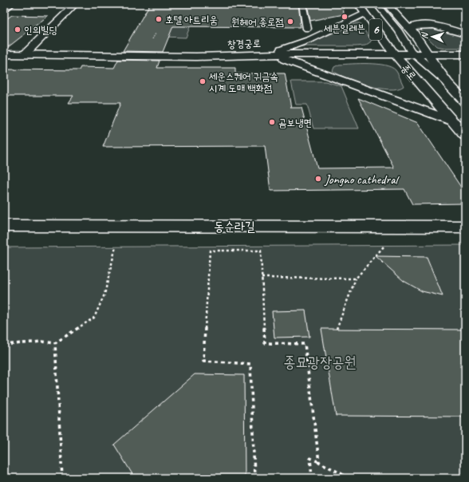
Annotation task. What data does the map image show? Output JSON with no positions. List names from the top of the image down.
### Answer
{
  "streets": {
    "main road": [
      "6",
      "창경궁로",
      "종로",
      "동순라길"
    ]
  },
  "crossings": [
    ["창경궁로", "종로"]
  ],
  "parks": ["종묘광장공원"],
  "places": [
    "세븐일레븐",
    "호텔 아트리움",
    "원헤어 종로점",
    "인의빌딩",
    "세운스퀘어 귀금속 시계 도매 백화점",
    "곰보냉면",
    "Jongno cathedral"
  ],
  "north": "left"
}
